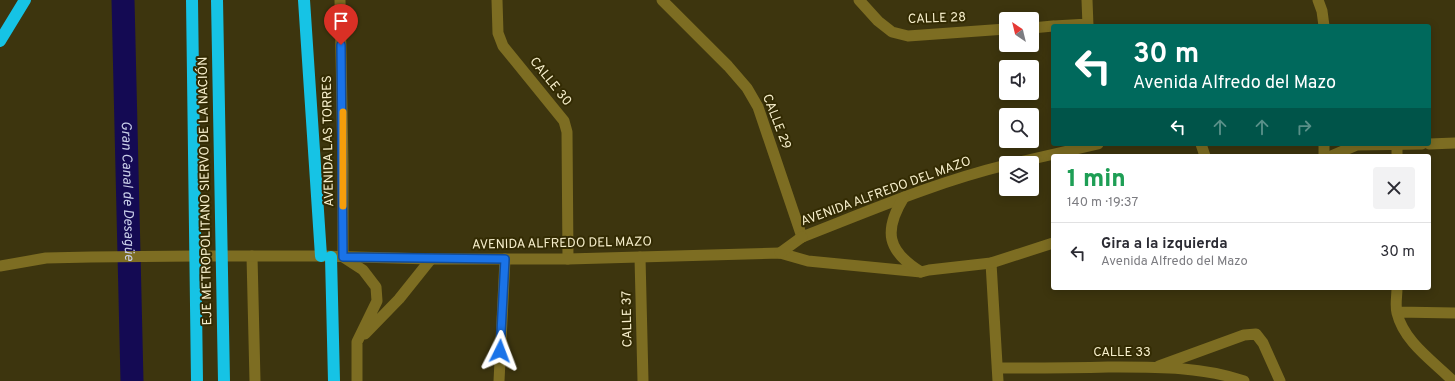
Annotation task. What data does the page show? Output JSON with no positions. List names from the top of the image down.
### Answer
{
  "streets": {
    "highway": ["EJE METROPOLITANO SIERVO DE LA NACIÓN"],
    "street": [
      "CALLE 28",
      "CALLE 30",
      "CALLE 29",
      "AVENIDA LAS TORRES",
      "AVENIDA ALFREDO DEL MAZO",
      "CALLE 37",
      "CALLE 33"
    ]
  },
  "crossings": [
    ["CALLE 30", "AVENIDA ALFREDO DEL MAZO"],
    ["CALLE 29", "AVENIDA ALFREDO DEL MAZO"],
    ["AVENIDA LAS TORRES", "AVENIDA ALFREDO DEL MAZO"],
    ["AVENIDA ALFREDO DEL MAZO", "CALLE 37"]
  ],
  "water": ["Gran Canal de Desagüe"],
  "north": "top left",
  "page": {
    "turn": ["30 m", "Avenida Alfredo del Mazo"],
    "heading": ["1 min", "140 m · 19:37"],
    "list": [
      {
        "name": "Gira a la izquierda",
        "note": "Avenida Alfredo del Mazo",
        "value": "30 m"
      }
    ]
  }
}
